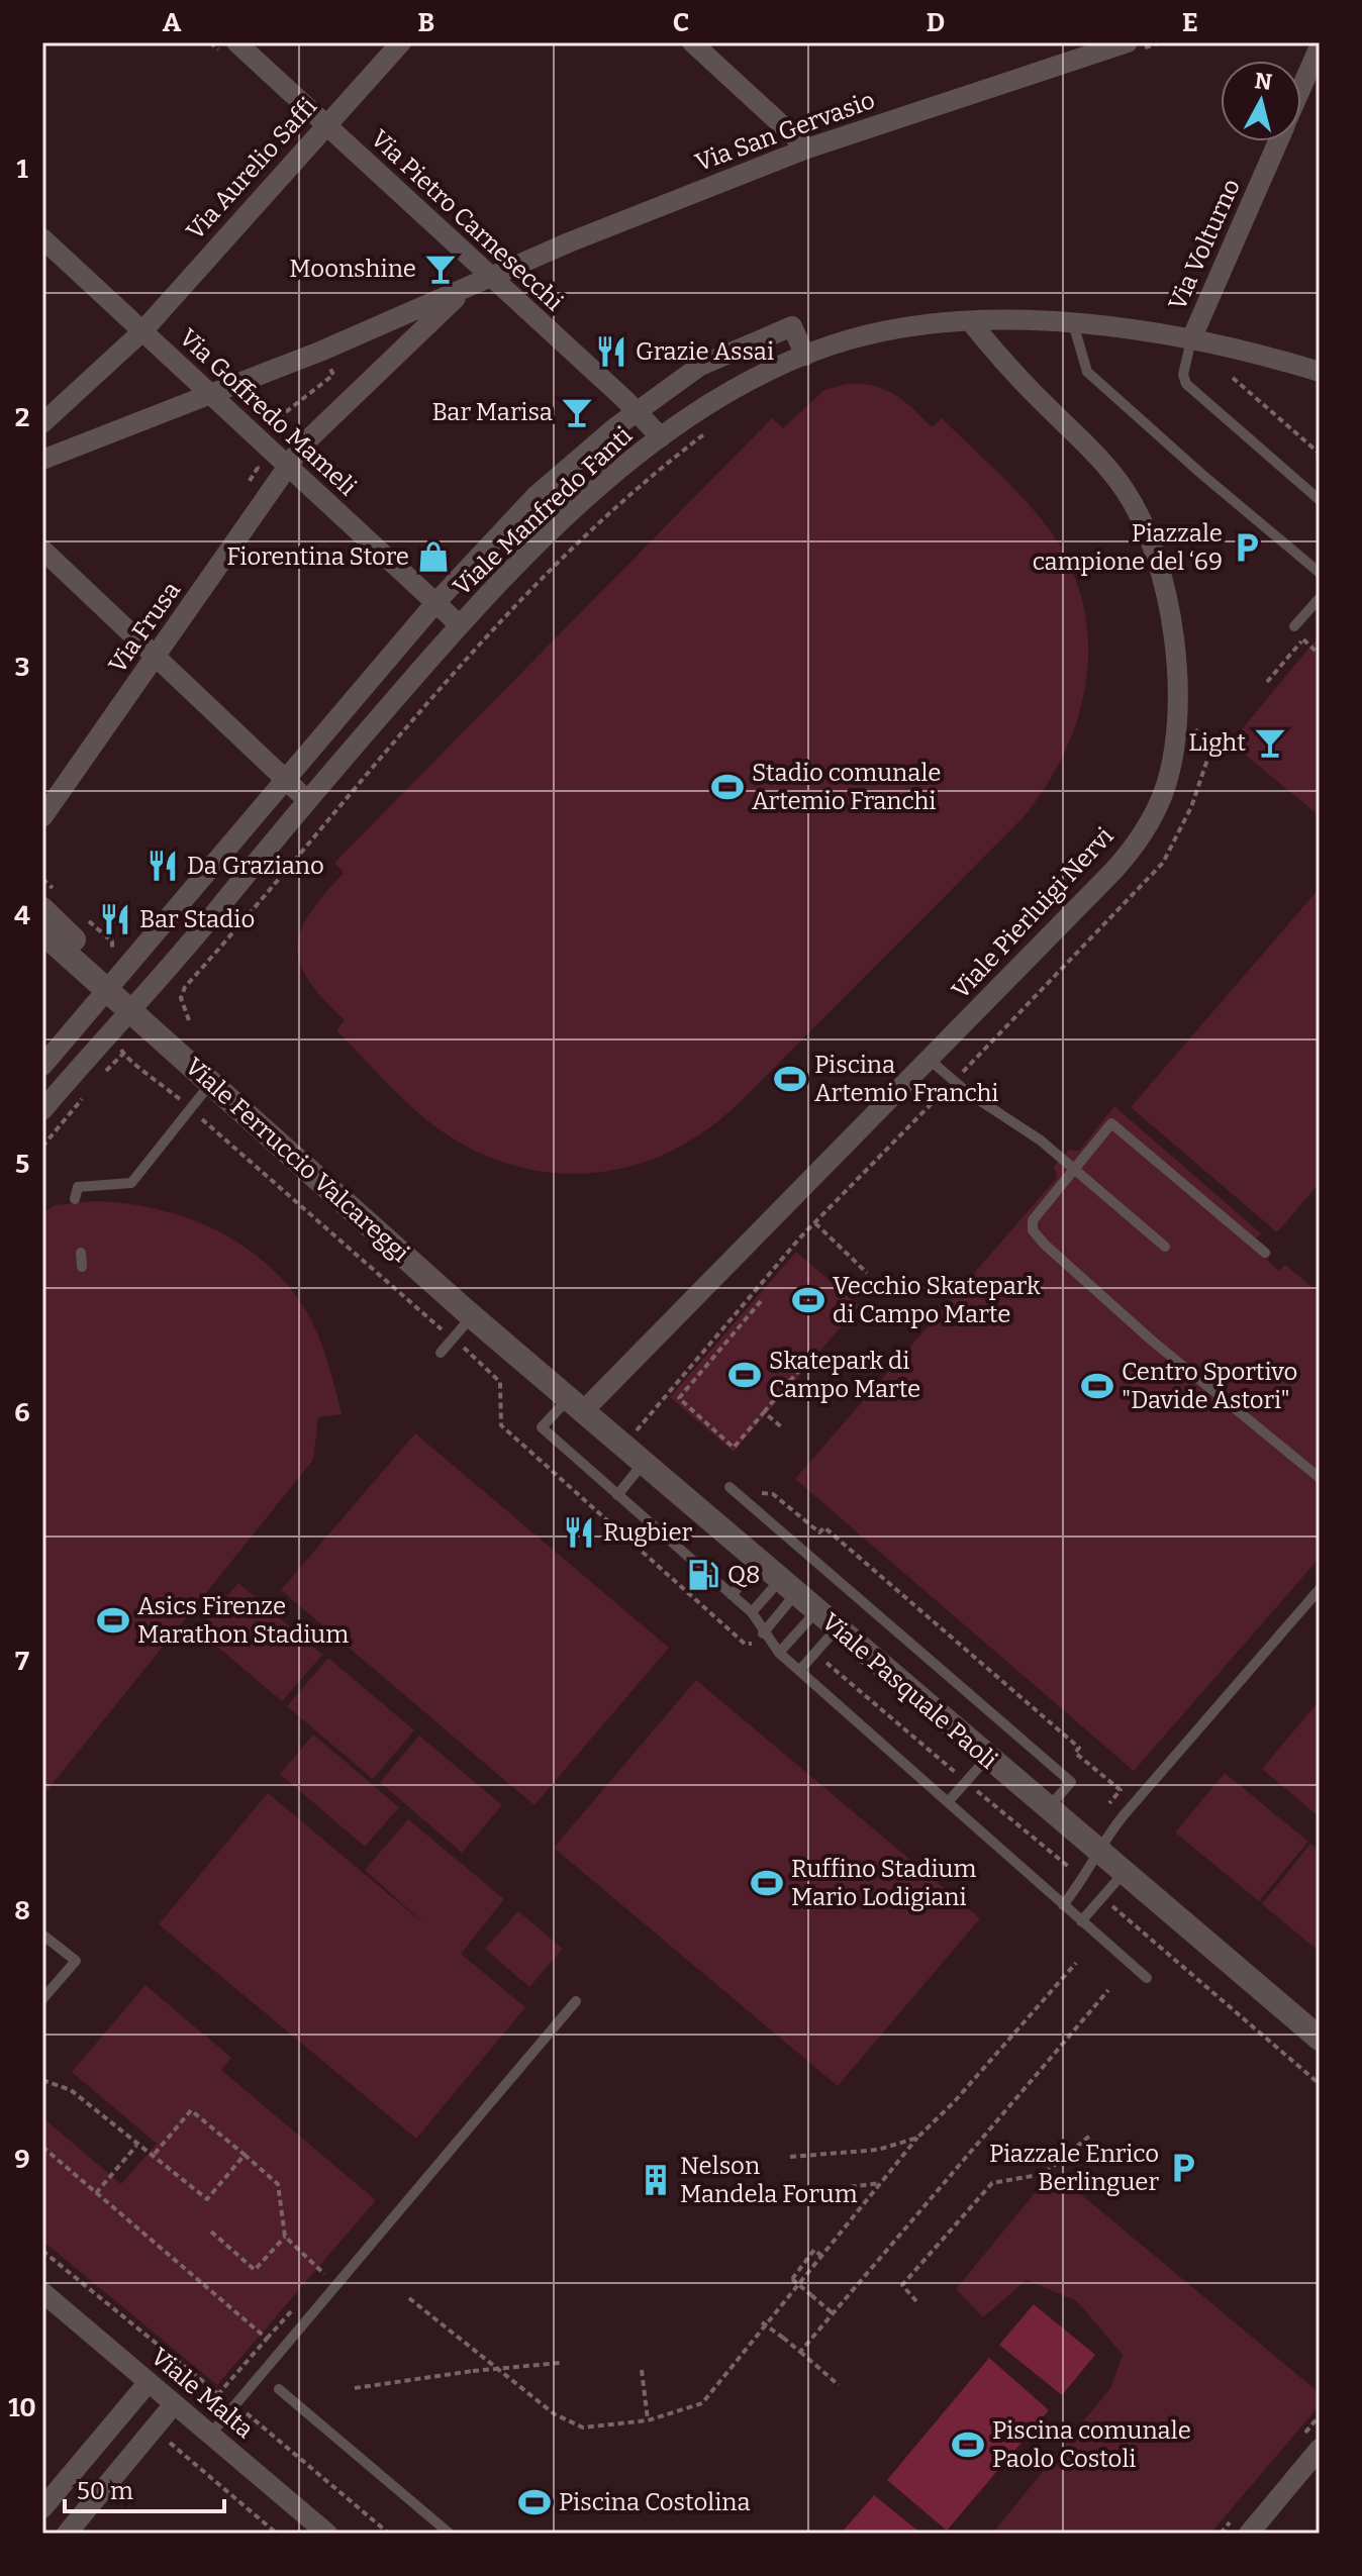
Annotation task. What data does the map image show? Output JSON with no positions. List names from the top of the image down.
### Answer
{
  "streets": {
    "street": [
      "Via San Gervasio",
      "Via Aurelio Saffi",
      "Via Pietro Carnesecchi",
      "Via Volturno",
      "Via Goffredo Mameli",
      "Viale Manfredo Fanti",
      "Via Frusa",
      "Viale Pierluigi Nervi",
      "Viale Ferruccio Valcareggi",
      "Viale Pasquale Paoli",
      "Viale Malta"
    ]
  },
  "crossings": [
    ["Via San Gervasio", "Via Pietro Carnesecchi"],
    ["Via San Gervasio", "Via Goffredo Mameli"],
    ["Via San Gervasio", "Via Frusa"],
    ["Via Aurelio Saffi", "Via Pietro Carnesecchi"],
    ["Via Aurelio Saffi", "Via Goffredo Mameli"],
    ["Via Pietro Carnesecchi", "Viale Manfredo Fanti"],
    ["Via Volturno", "Viale Manfredo Fanti"],
    ["Via Goffredo Mameli", "Viale Manfredo Fanti"],
    ["Via Goffredo Mameli", "Via Frusa"],
    ["Viale Manfredo Fanti", "Viale Pierluigi Nervi"],
    ["Viale Manfredo Fanti", "Viale Ferruccio Valcareggi"],
    ["Viale Pierluigi Nervi", "Viale Pasquale Paoli"],
    ["Viale Ferruccio Valcareggi", "Viale Pasquale Paoli"]
  ],
  "places": {
    "bar": ["Moonshine", "Bar Marisa", "Light"],
    "restaurant": [
      "Grazie Assai",
      "Da Graziano",
      "Bar Stadio",
      "Rugbier"
    ],
    "parking": ["Piazzale campione del ‘69", "Piazzale Enrico Berlinguer"],
    "shop": ["Fiorentina Store"],
    "sports": [
      "Stadio comunale Artemio Franchi",
      "Piscina Artemio Franchi",
      "Vecchio Skatepark di Campo Marte",
      "Skatepark di Campo Marte",
      "Centro Sportivo \"Davide Astori\"",
      "Asics Firenze Marathon Stadium",
      "Ruffino Stadium Mario Lodigiani",
      "Piscina comunale Paolo Costoli",
      "Piscina Costolina"
    ],
    "fuel station": ["Q8"],
    "building": ["Nelson Mandela Forum"]
  },
  "scale_bar": "50 m",
  "north": "top",
  "grid": {
    "columns": [
      "A",
      "B",
      "C",
      "D",
      "E"
    ],
    "rows": [
      "1",
      "2",
      "3",
      "4",
      "5",
      "6",
      "7",
      "8",
      "9",
      "10"
    ]
  }
}
